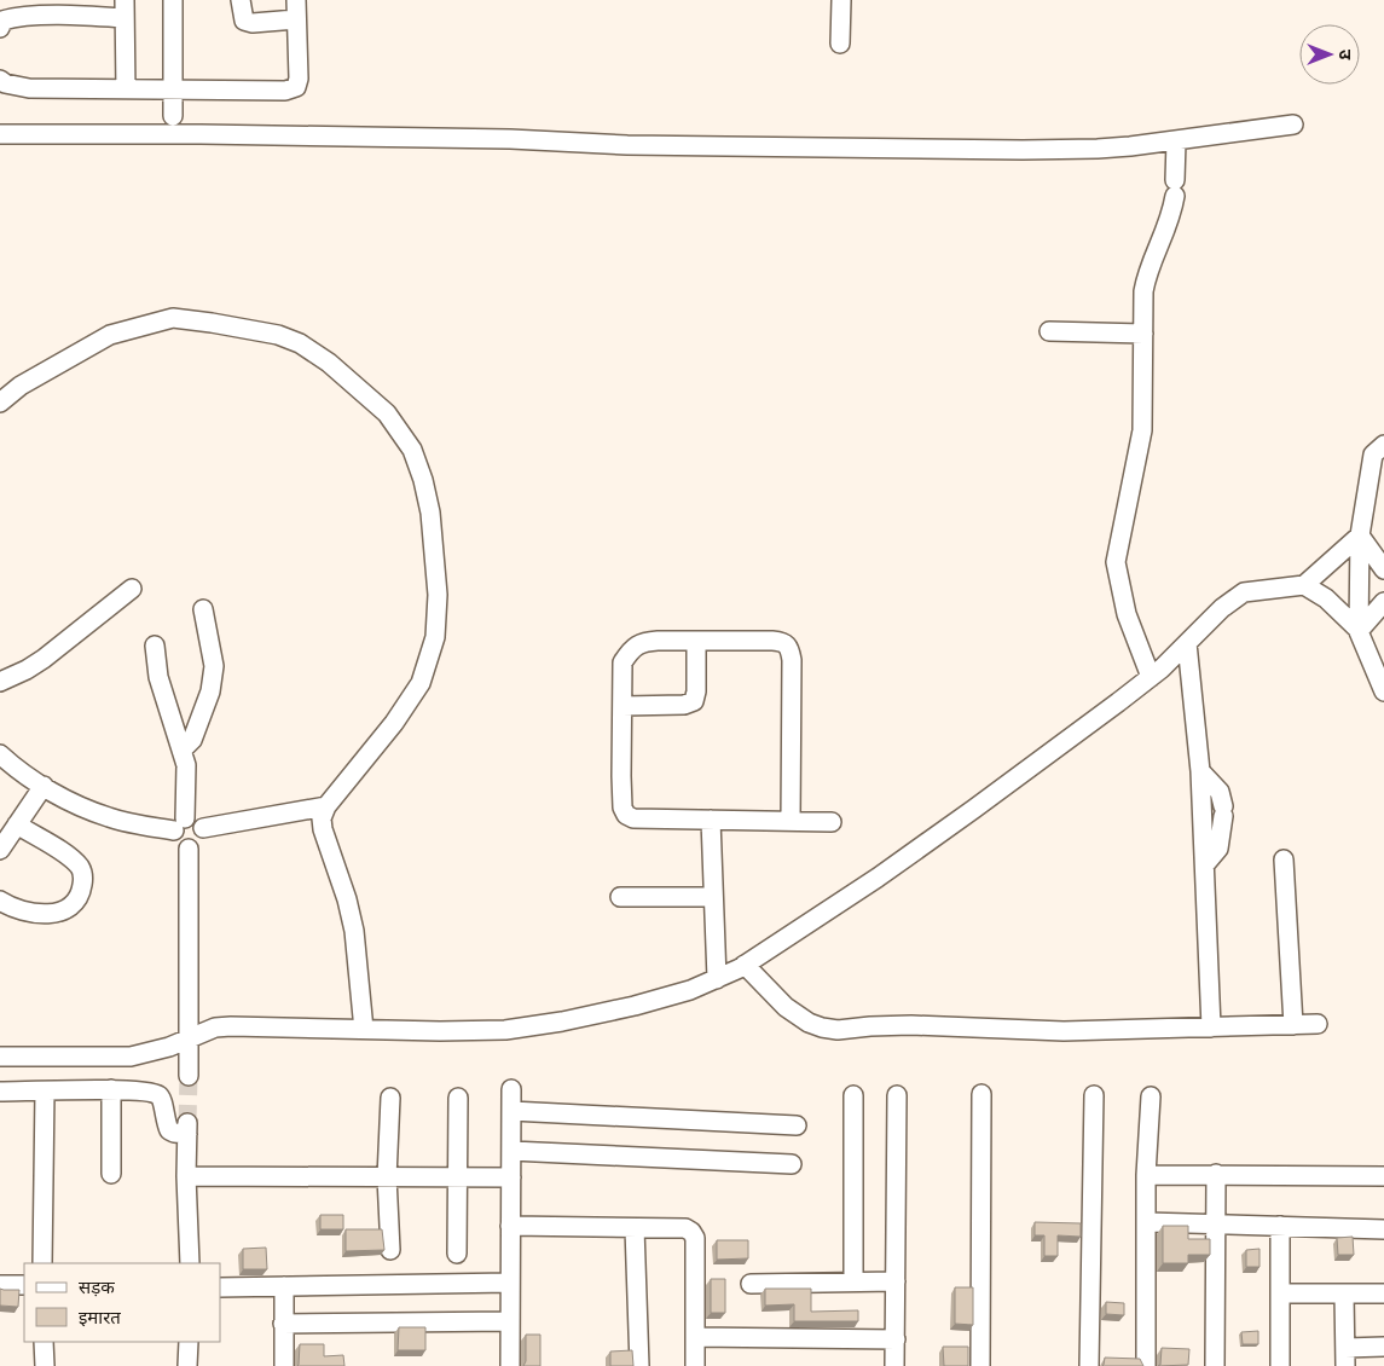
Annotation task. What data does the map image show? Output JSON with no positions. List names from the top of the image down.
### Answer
{
  "legend": ["सड़क", "इमारत"],
  "north": "right"
}
